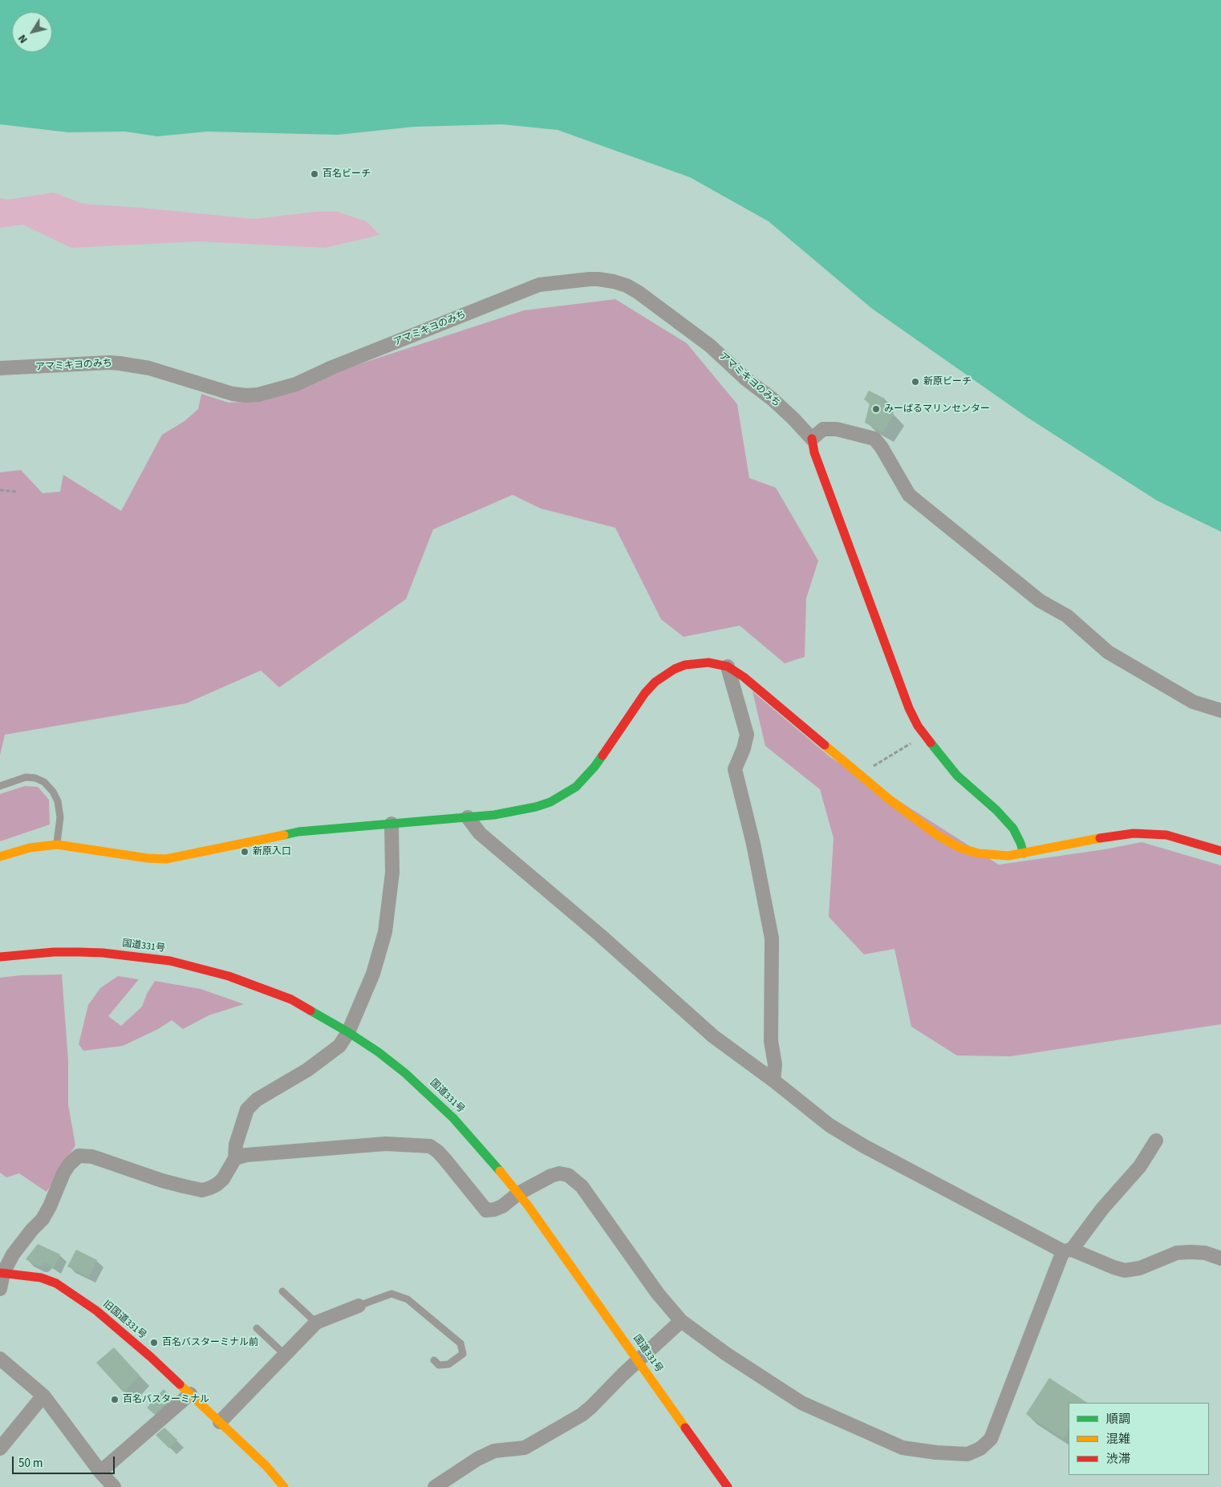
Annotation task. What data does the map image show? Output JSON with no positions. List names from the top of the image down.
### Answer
{
  "streets": {
    "main road": ["国道331号", "旧国道331号"],
    "street": ["アマミキヨのみち"]
  },
  "places": [
    "百名ビーチ",
    "新原ビーチ",
    "みーばるマリンセンター",
    "新原入口",
    "百名バスターミナル前",
    "百名バスターミナル"
  ],
  "legend": ["順調", "混雑", "渋滞"],
  "scale_bar": "50 m",
  "north": "bottom left"
}
